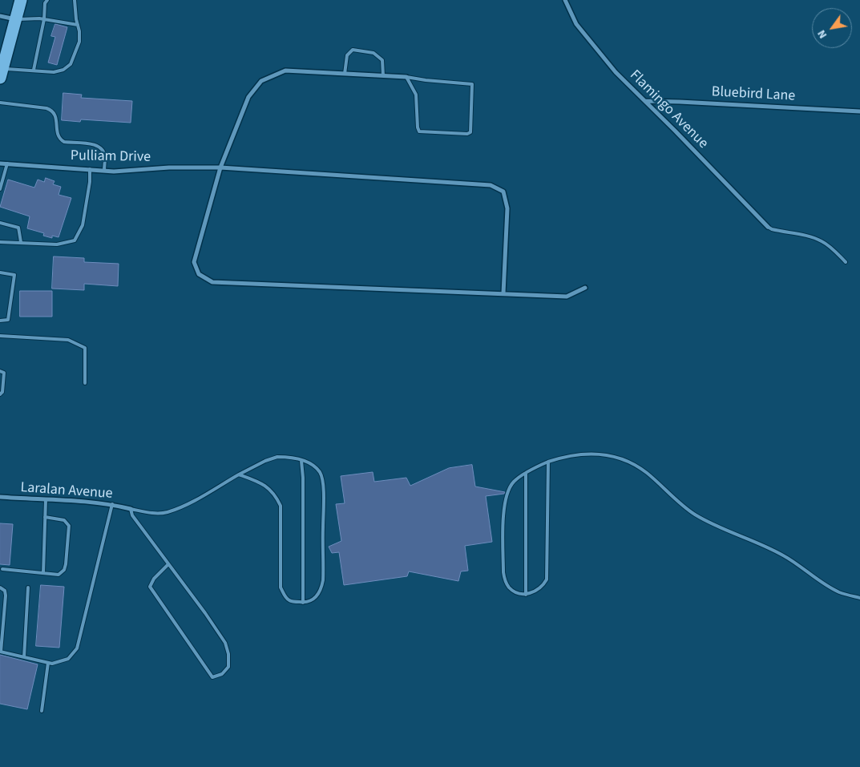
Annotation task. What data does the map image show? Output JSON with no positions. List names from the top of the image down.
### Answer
{
  "streets": {
    "street": [
      "Bluebird Lane",
      "Flamingo Avenue",
      "Pulliam Drive",
      "Laralan Avenue"
    ]
  },
  "crossings": [
    ["Bluebird Lane", "Flamingo Avenue"]
  ],
  "north": "bottom left"
}
